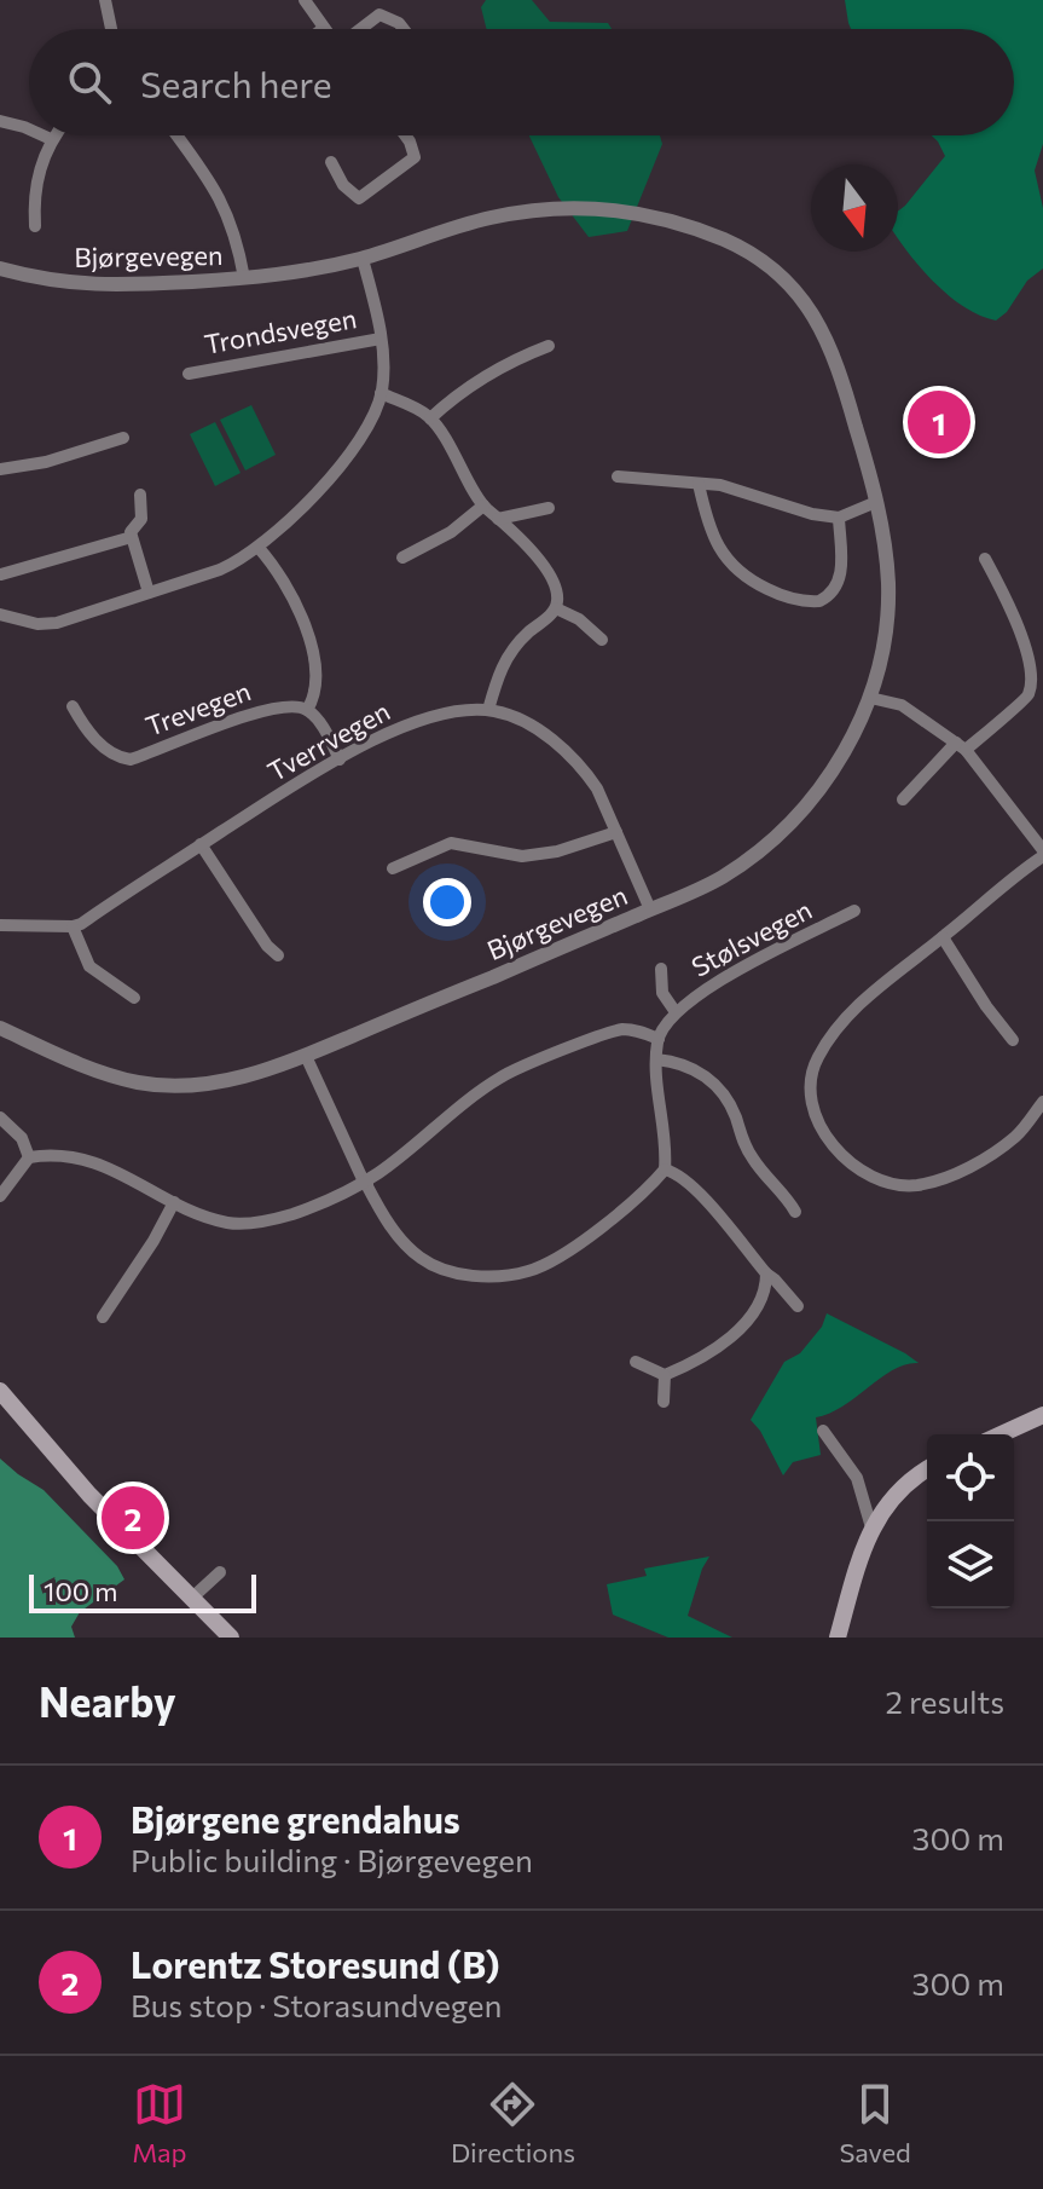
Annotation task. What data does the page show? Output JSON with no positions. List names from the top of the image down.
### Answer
{
  "streets": {
    "street": [
      "Bjørgevegen",
      "Trondsvegen",
      "Trevegen",
      "Tverrvegen",
      "Stølsvegen"
    ]
  },
  "crossings": [
    ["Bjørgevegen", "Trondsvegen"],
    ["Bjørgevegen", "Tverrvegen"]
  ],
  "scale_bar": "100 m",
  "north": "bottom",
  "page": {
    "search": "Search here",
    "pins": ["1", "2"],
    "scale": "100 m",
    "heading": ["Nearby", "2 results"],
    "list": [
      {
        "mark": "1",
        "name": "Bjørgene grendahus",
        "note": "Public building · Bjørgevegen",
        "value": "300 m"
      },
      {
        "mark": "2",
        "name": "Lorentz Storesund (B)",
        "note": "Bus stop · Storasundvegen",
        "value": "300 m"
      }
    ],
    "nav": ["Map", "Directions", "Saved"]
  }
}
